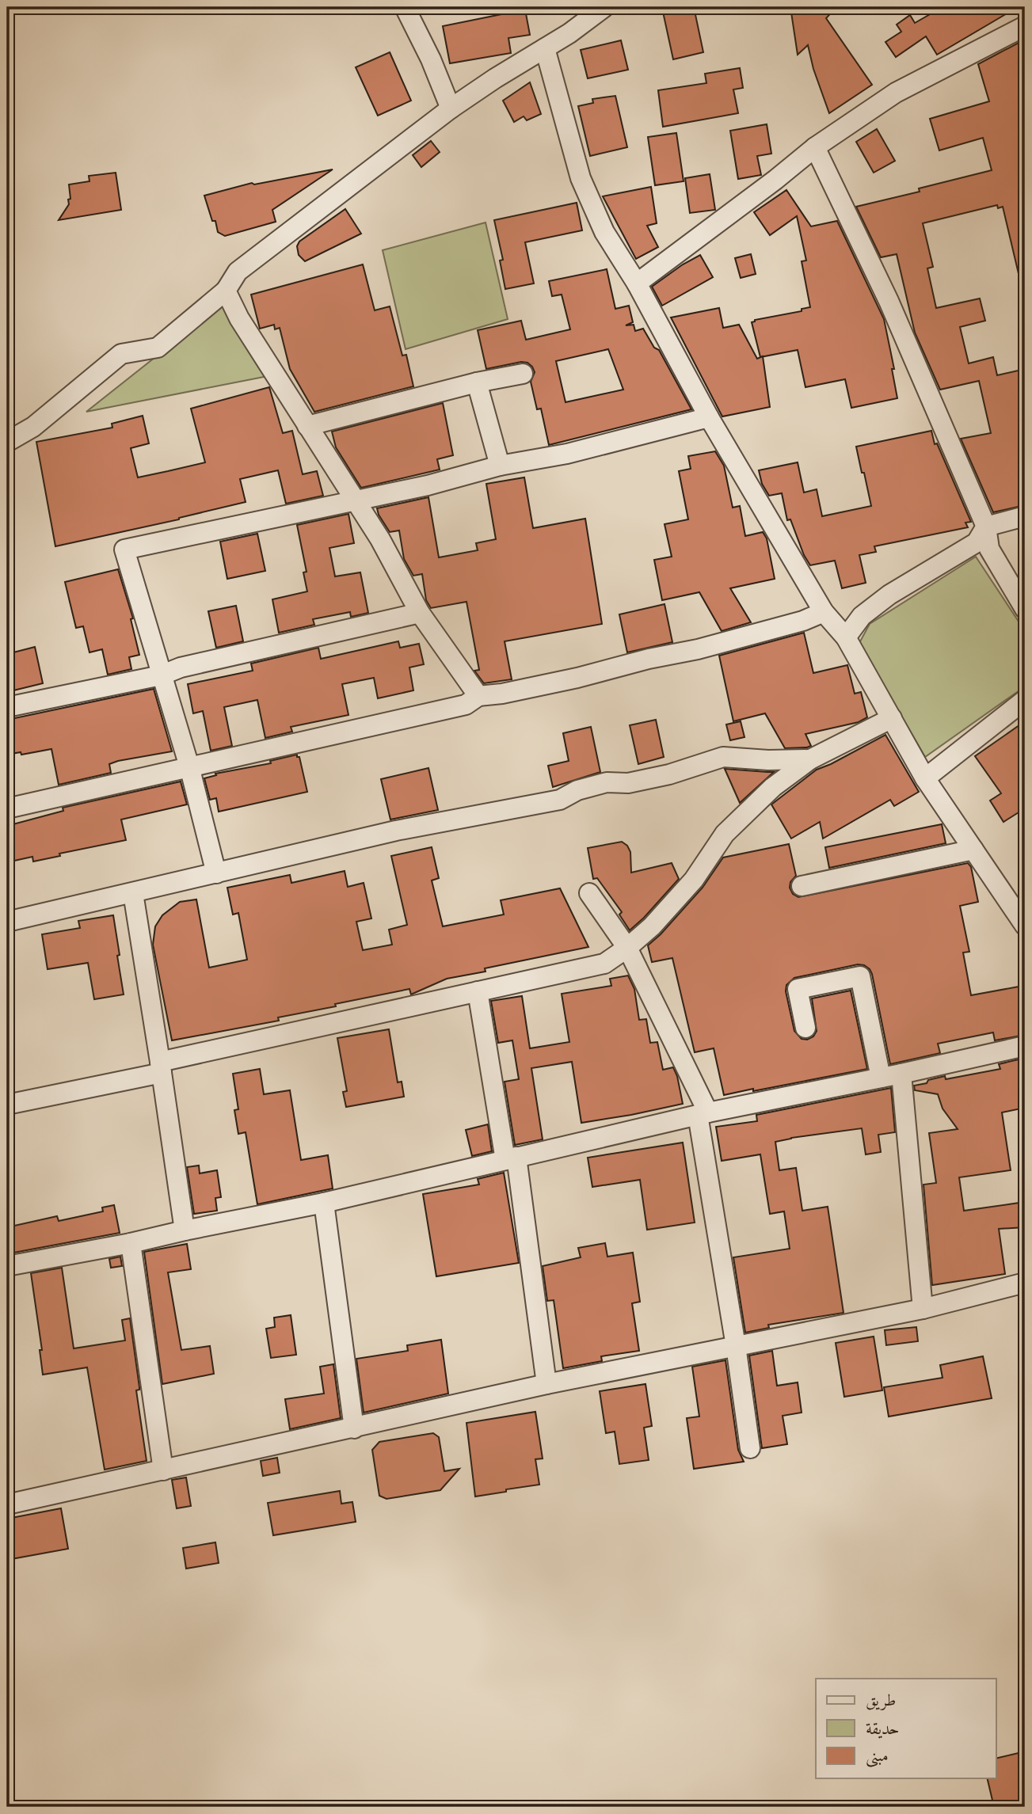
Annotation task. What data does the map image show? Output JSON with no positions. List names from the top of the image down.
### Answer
{
  "legend": ["طريق", "حديقة", "مبنى"]
}
